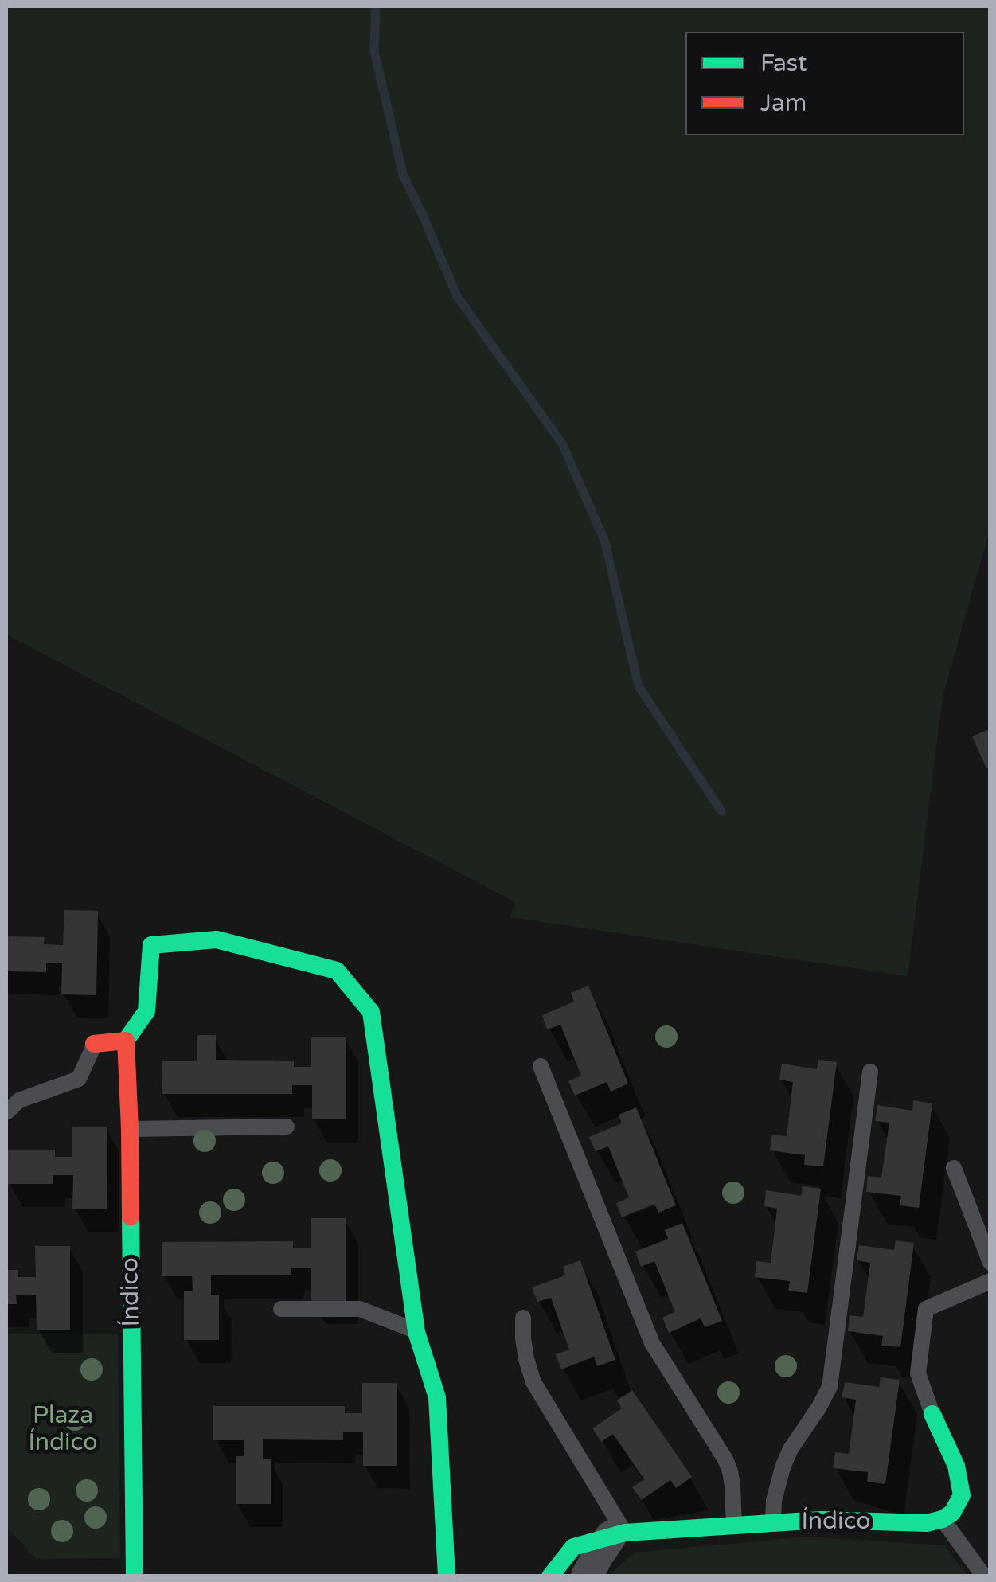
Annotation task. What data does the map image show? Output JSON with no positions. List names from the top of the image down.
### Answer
{
  "streets": {
    "street": ["Índico"]
  },
  "parks": ["Plaza Índico"],
  "legend": ["Fast", "Jam"]
}
